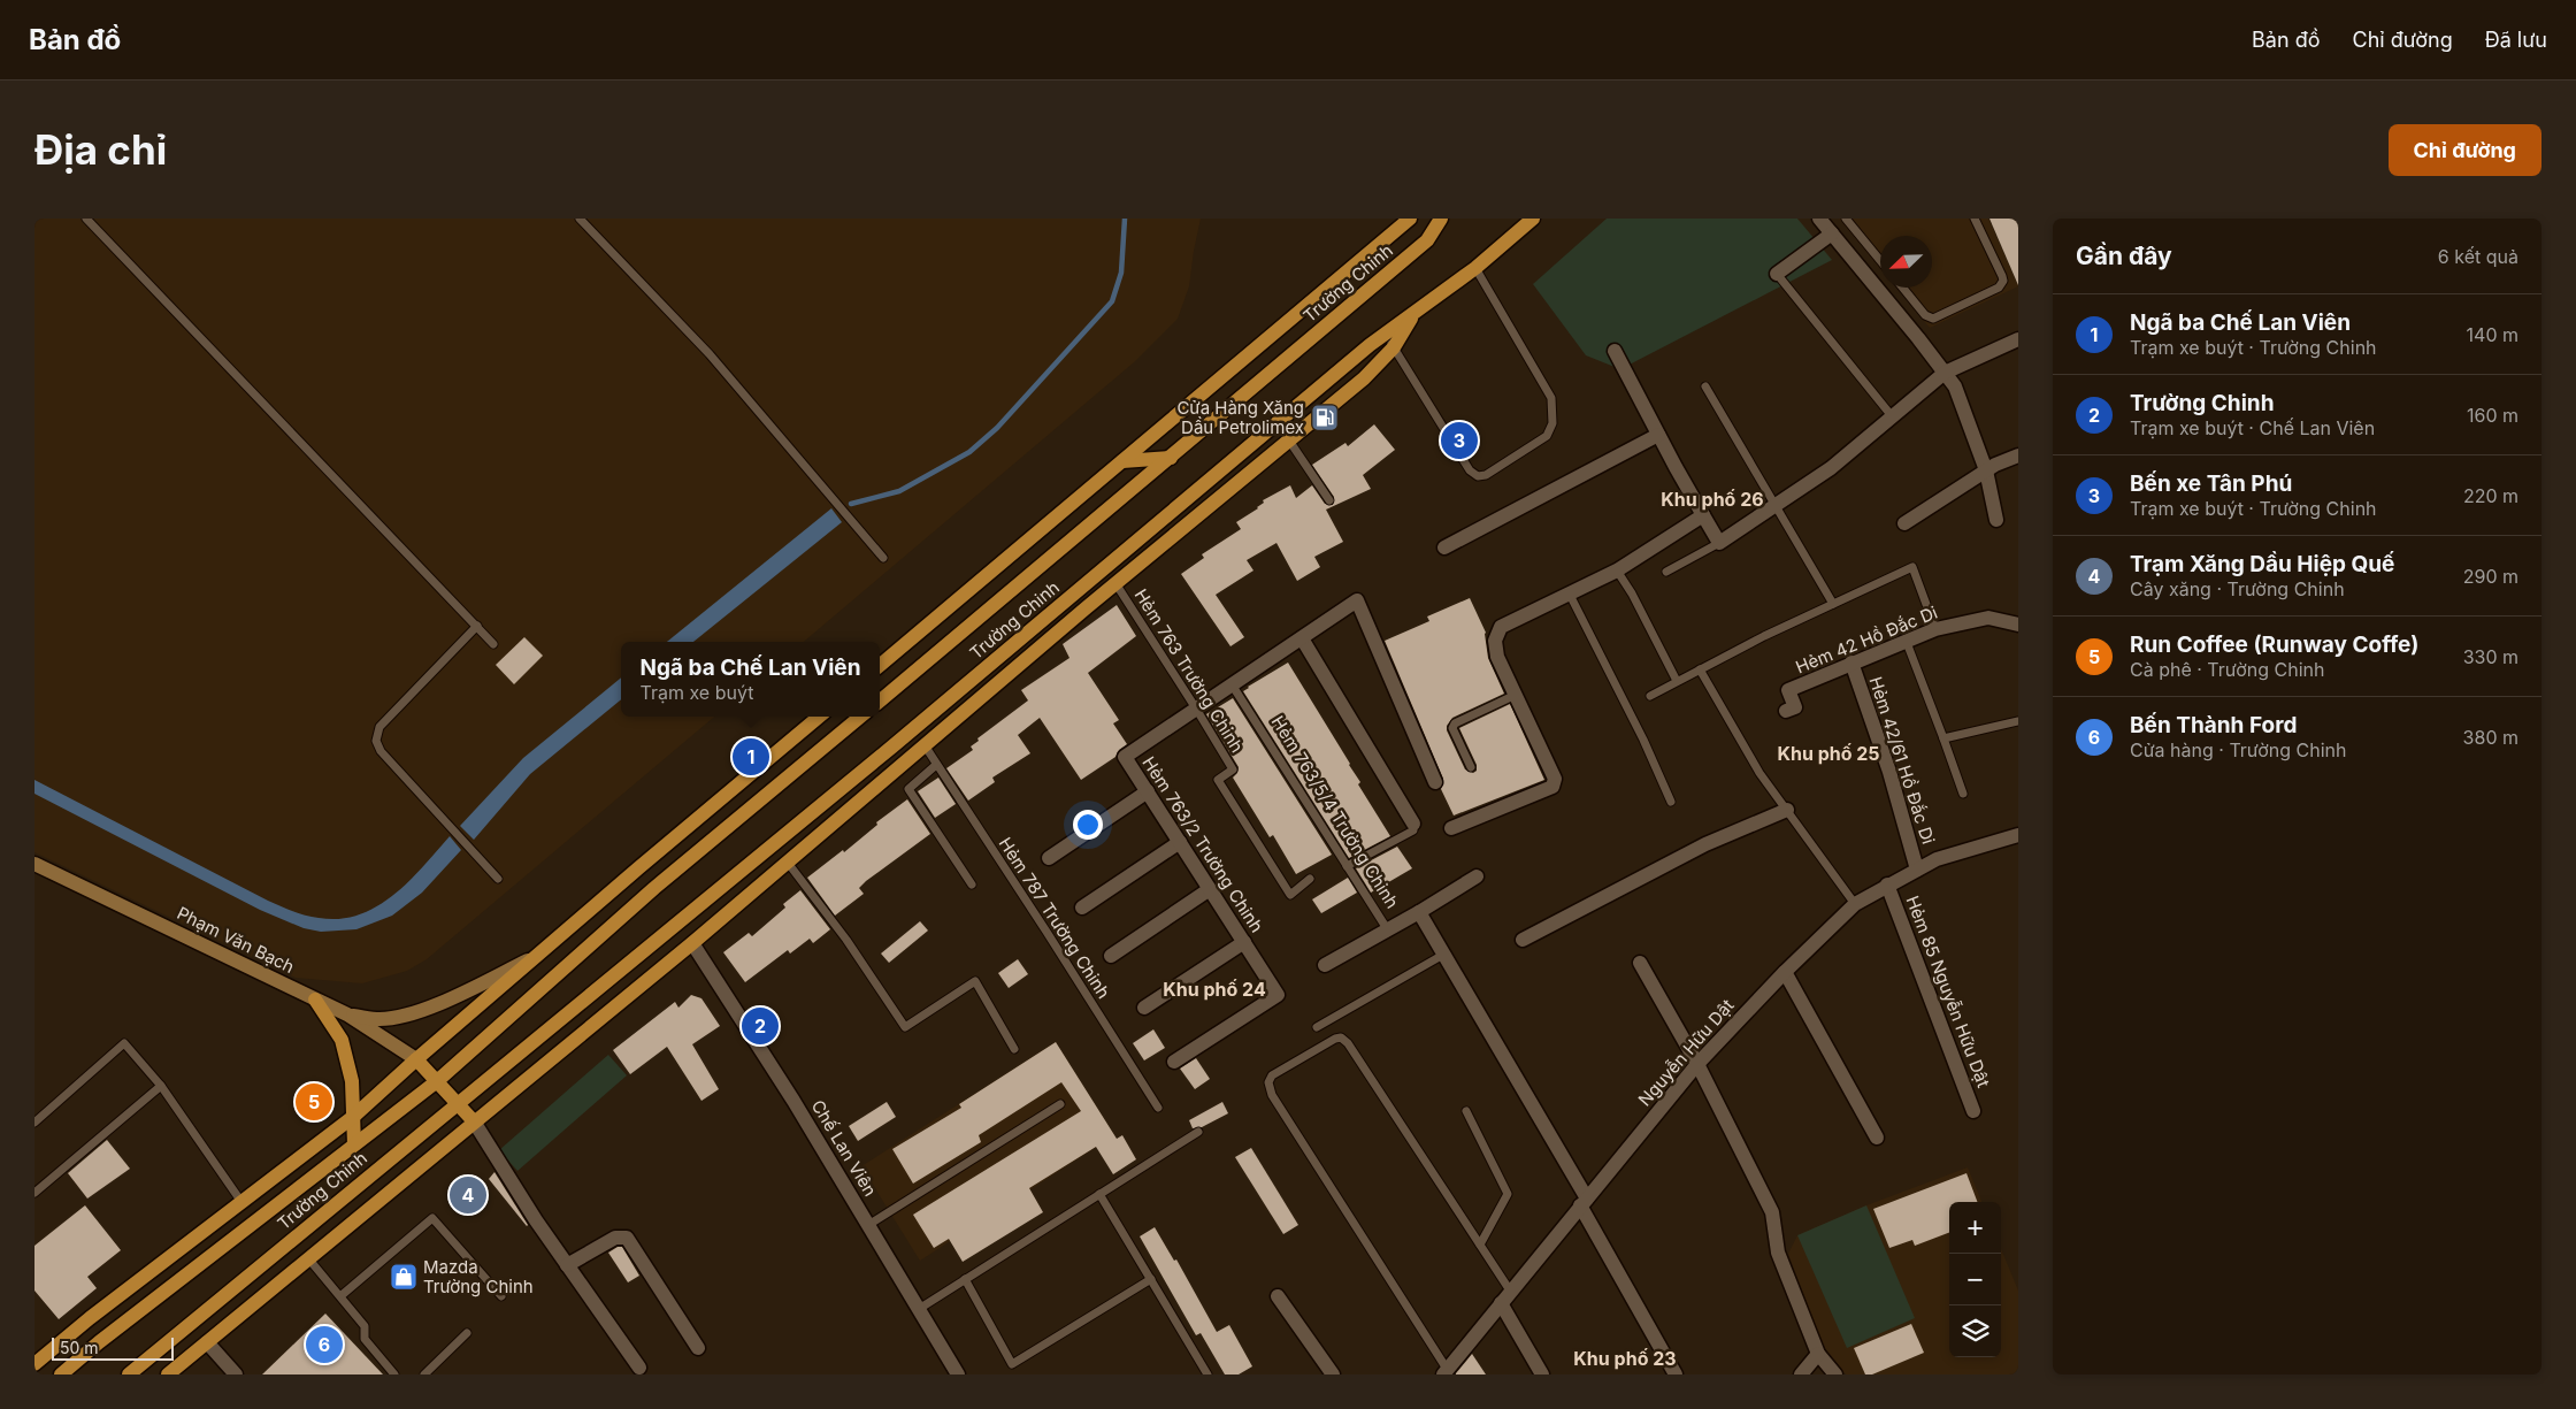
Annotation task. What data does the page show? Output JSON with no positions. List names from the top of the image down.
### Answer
{
  "streets": {
    "main road": ["Trường Chinh"],
    "street": [
      "Hẻm 42 Hồ Đắc Di",
      "Hẻm 42/61 Hồ Đắc Di",
      "Hẻm 763/5/4 Trường Chinh",
      "Hẻm 763/2 Trường Chinh",
      "Phạm Văn Bạch",
      "Hẻm 85 Nguyễn Hữu Dật",
      "Nguyễn Hữu Dật",
      "Chế Lan Viên"
    ],
    "lane": ["Hẻm 763 Trường Chinh", "Hẻm 787 Trường Chinh"]
  },
  "crossings": [
    ["Trường Chinh", "Hẻm 763 Trường Chinh"],
    ["Trường Chinh", "Hẻm 787 Trường Chinh"],
    ["Trường Chinh", "Chế Lan Viên"],
    ["Hẻm 42 Hồ Đắc Di", "Hẻm 42/61 Hồ Đắc Di"],
    ["Hẻm 763 Trường Chinh", "Hẻm 763/2 Trường Chinh"],
    ["Hẻm 42/61 Hồ Đắc Di", "Nguyễn Hữu Dật"],
    ["Hẻm 85 Nguyễn Hữu Dật", "Nguyễn Hữu Dật"]
  ],
  "districts": [
    "Khu phố 26",
    "Khu phố 25",
    "Khu phố 24",
    "Khu phố 23"
  ],
  "places": {
    "fuel station": ["Cửa Hàng Xăng Dầu Petrolimex"],
    "shop": ["Mazda Trường Chinh"]
  },
  "scale_bar": "50 m",
  "north": "bottom left",
  "page": {
    "header": "Bản đồ",
    "nav": ["Bản đồ", "Chỉ đường", "Đã lưu"],
    "buttons": "Chỉ đường",
    "title": "Địa chỉ",
    "heading": ["Gần đây", "6 kết quả"],
    "list": [
      {
        "mark": "1",
        "name": "Ngã ba Chế Lan Viên",
        "note": "Trạm xe buýt · Trường Chinh",
        "value": "140 m"
      },
      {
        "mark": "2",
        "name": "Trường Chinh",
        "note": "Trạm xe buýt · Chế Lan Viên",
        "value": "160 m"
      },
      {
        "mark": "3",
        "name": "Bến xe Tân Phú",
        "note": "Trạm xe buýt · Trường Chinh",
        "value": "220 m"
      },
      {
        "mark": "4",
        "name": "Trạm Xăng Dầu Hiệp Quế",
        "note": "Cây xăng · Trường Chinh",
        "value": "290 m"
      },
      {
        "mark": "5",
        "name": "Run Coffee (Runway Coffe)",
        "note": "Cà phê · Trường Chinh",
        "value": "330 m"
      },
      {
        "mark": "6",
        "name": "Bến Thành Ford",
        "note": "Cửa hàng · Trường Chinh",
        "value": "380 m"
      }
    ],
    "pins": [
      "3",
      "1",
      "2",
      "5",
      "4",
      "6"
    ],
    "popup": ["Ngã ba Chế Lan Viên", "Trạm xe buýt"],
    "map_buttons": ["+", "−"],
    "scale": "50 m"
  }
}
